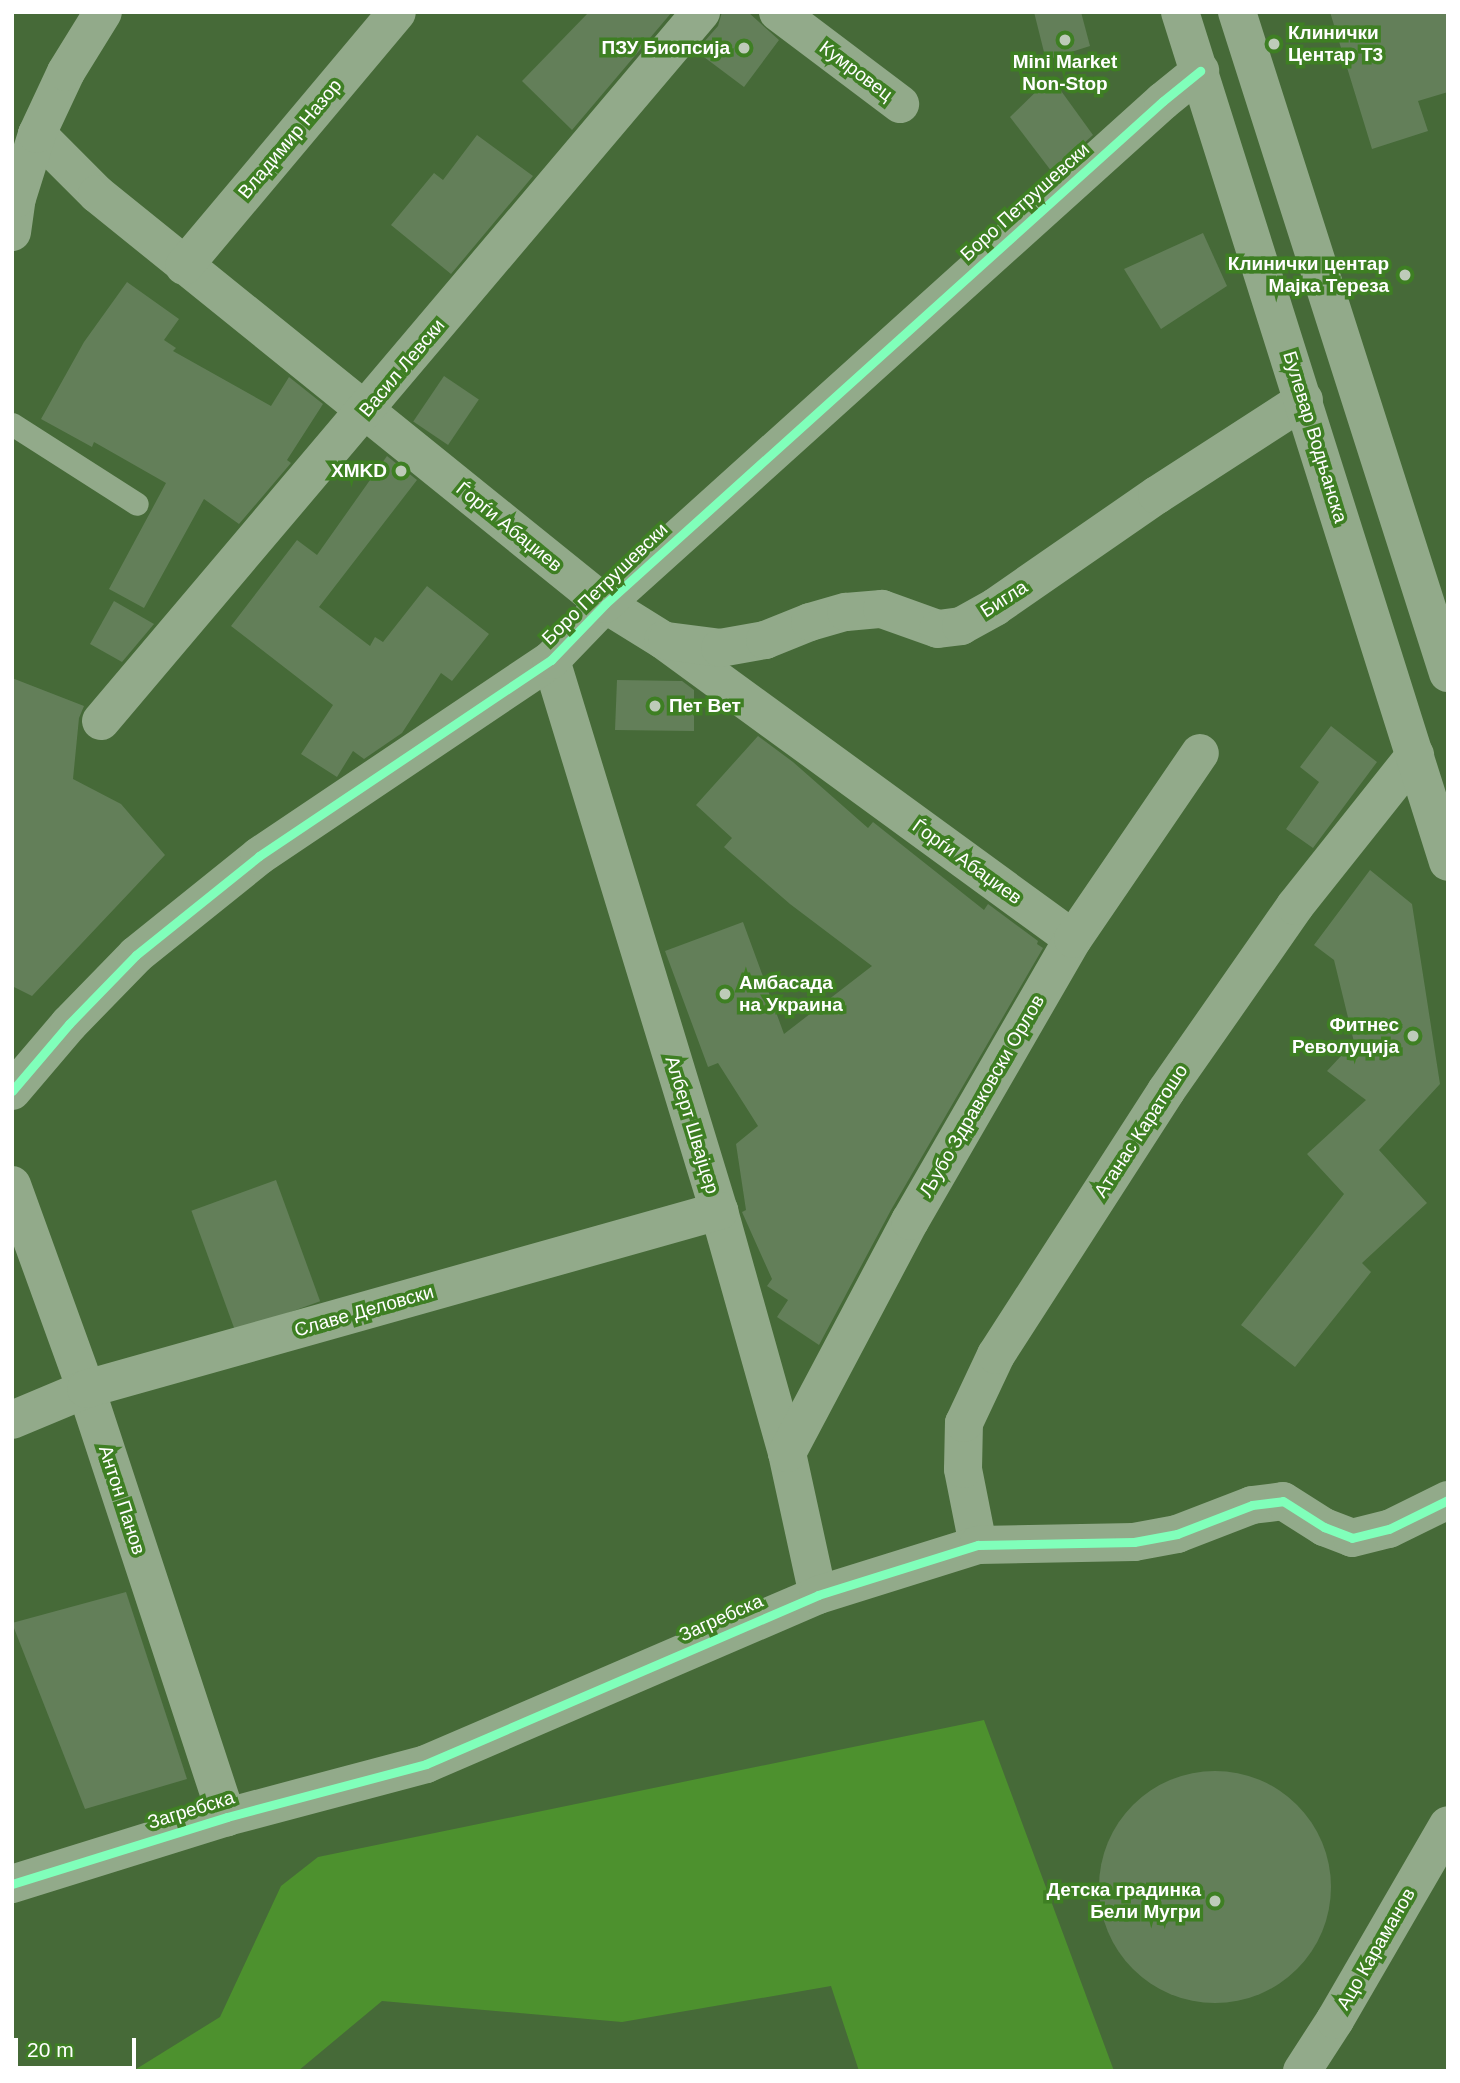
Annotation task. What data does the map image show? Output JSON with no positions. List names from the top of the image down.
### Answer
{
  "streets": {
    "street": [
      "Кумровец",
      "Владимир Назор",
      "Боро Петрушевски",
      "Васил Левски",
      "Булевар Водњанска",
      "Ѓорѓи Абаџиев",
      "Бигла",
      "Љубо Здравковски Орлов",
      "Алберт Швајцер",
      "Атанас Каратошо",
      "Славе Деловски",
      "Антон Панов",
      "Загребска",
      "Ацо Караманов"
    ]
  },
  "crossings": [
    ["Владимир Назор", "Ѓорѓи Абаџиев"],
    ["Боро Петрушевски", "Булевар Водњанска"],
    ["Боро Петрушевски", "Ѓорѓи Абаџиев"],
    ["Боро Петрушевски", "Алберт Швајцер"],
    ["Васил Левски", "Ѓорѓи Абаџиев"],
    ["Булевар Водњанска", "Бигла"],
    ["Булевар Водњанска", "Атанас Каратошо"],
    ["Ѓорѓи Абаџиев", "Бигла"],
    ["Ѓорѓи Абаџиев", "Љубо Здравковски Орлов"],
    ["Љубо Здравковски Орлов", "Алберт Швајцер"],
    ["Алберт Швајцер", "Славе Деловски"],
    ["Алберт Швајцер", "Загребска"],
    ["Атанас Каратошо", "Загребска"],
    ["Славе Деловски", "Антон Панов"],
    ["Антон Панов", "Загребска"]
  ],
  "places": [
    "Mini Market Non-Stop",
    "Клинички Центар Т3",
    "ПЗУ Биопсија",
    "Клинички центар Мајка Тереза",
    "XMKD",
    "Пет Вет",
    "Амбасада на Украина",
    "Фитнес Револуција",
    "Детска градинка Бели Мугри"
  ],
  "scale_bar": "20 m"
}
